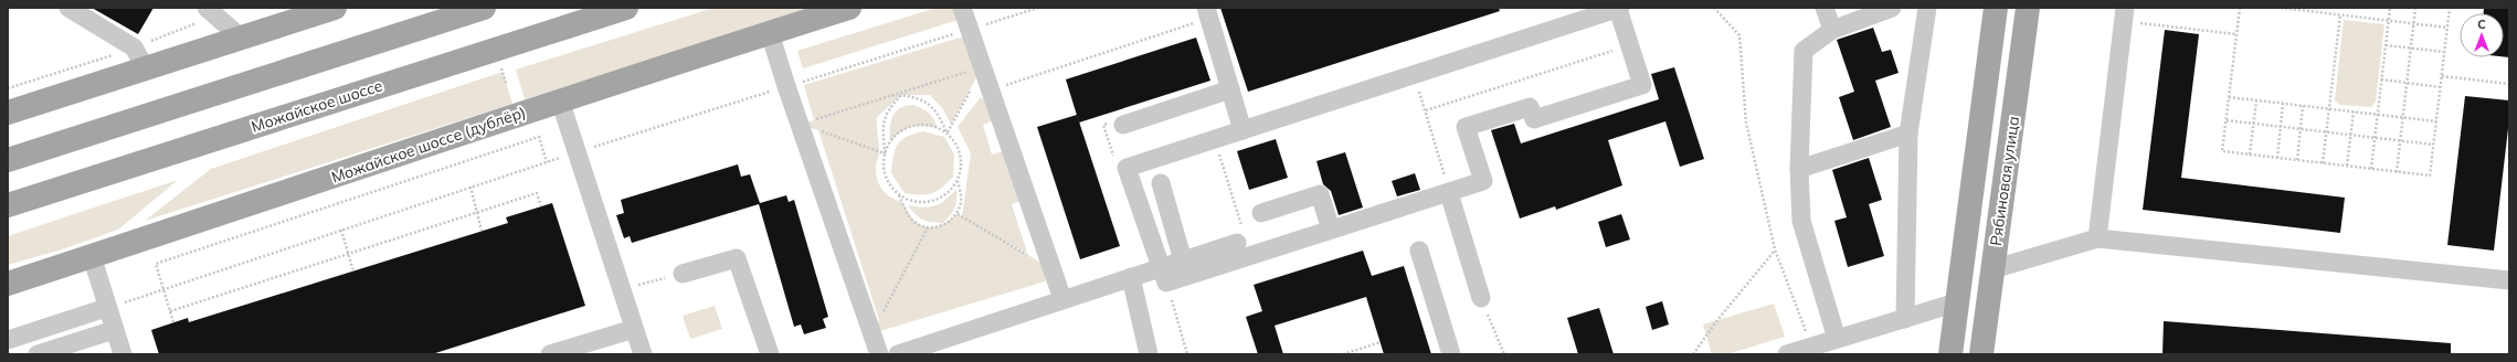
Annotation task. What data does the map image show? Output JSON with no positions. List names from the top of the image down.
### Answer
{
  "streets": {
    "main road": ["Можайское шоссе", "Можайское шоссе (дублёр)", "Рябиновая улица"]
  },
  "north": "top"
}
